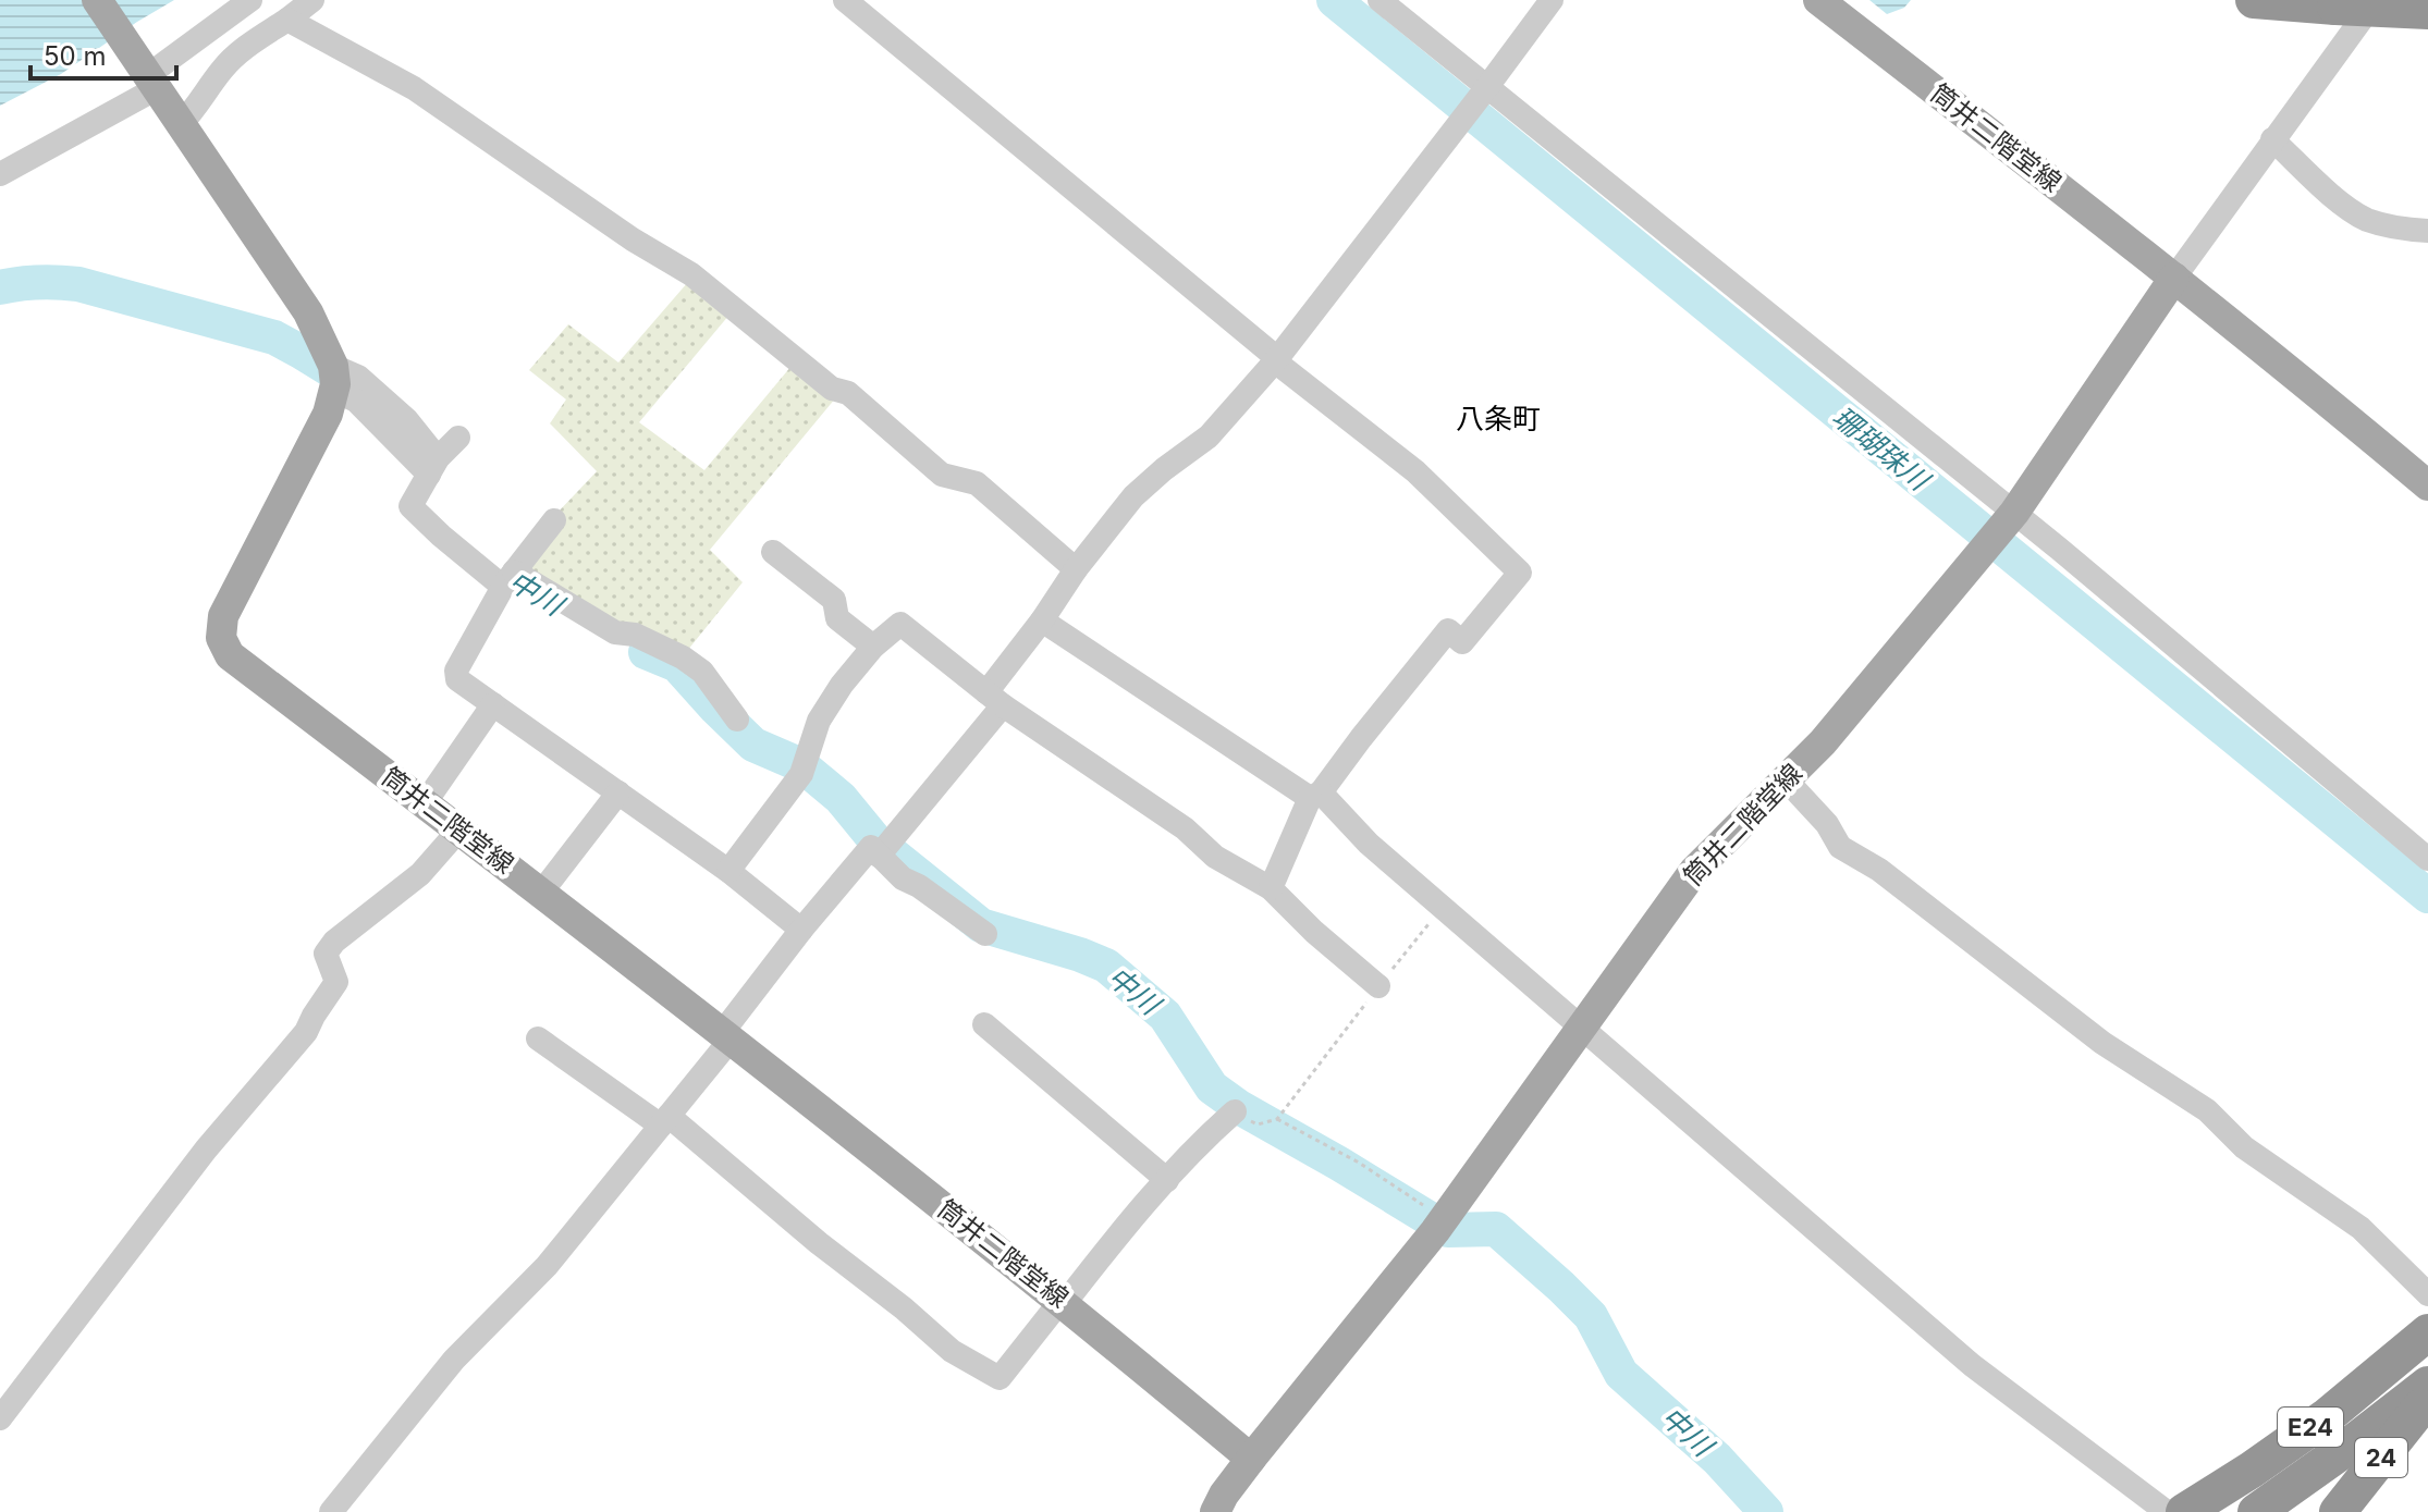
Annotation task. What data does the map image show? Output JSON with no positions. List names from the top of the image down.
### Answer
{
  "streets": {
    "highway": ["E24", "24"],
    "main road": ["筒井二階堂線"]
  },
  "crossings": [
    ["E24", "24"]
  ],
  "districts": ["八条町"],
  "water": ["珊瑚珠川", "中川"],
  "scale_bar": "50 m"
}
